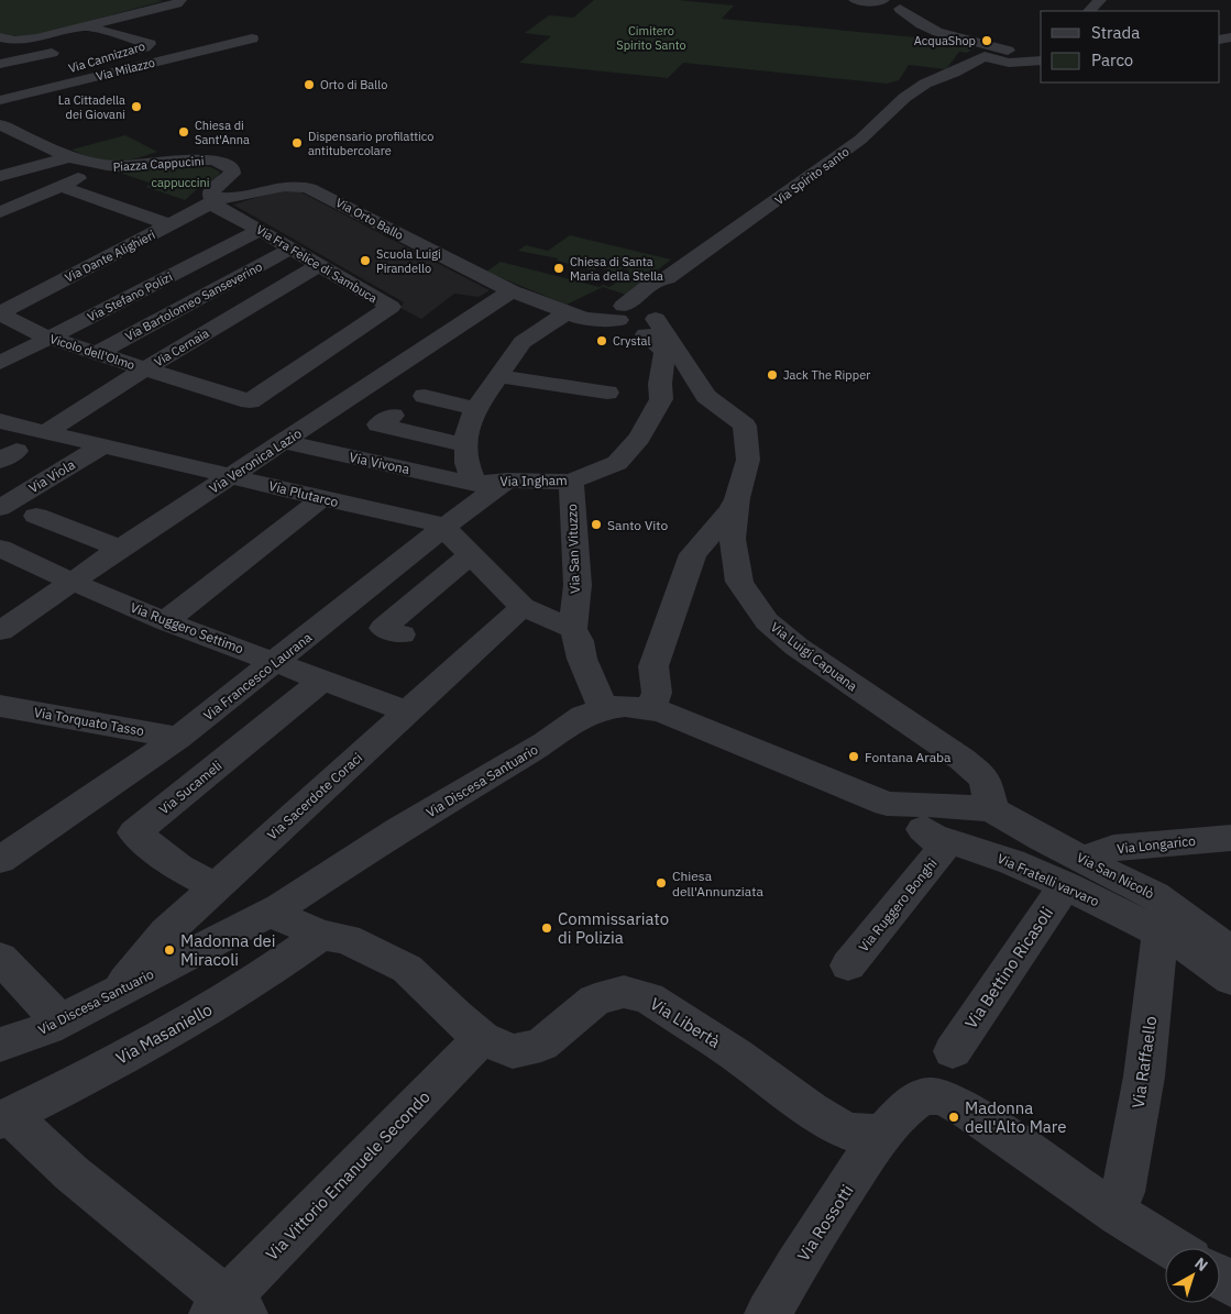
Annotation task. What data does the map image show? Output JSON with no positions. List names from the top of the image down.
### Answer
{
  "streets": {
    "street": [
      "Via Cannizzaro",
      "Via Milazzo",
      "Piazza Cappucini",
      "Via Spirito santo",
      "Via Orto Ballo",
      "Via Dante Alighieri",
      "Via Fra Felice di Sambuca",
      "Via Stefano Polizi",
      "Via Bartolomeo Sanseverino",
      "Via Cernaia",
      "Vicolo dell'Olmo",
      "Via Veronica Lazio",
      "Via Vivona",
      "Via Viola",
      "Via Ingham",
      "Via Plutarco",
      "Via San Vituzzo",
      "Via Ruggero Settimo",
      "Via Luigi Capuana",
      "Via Francesco Laurana",
      "Via Torquato Tasso",
      "Via Discesa Santuario",
      "Via Sucameli",
      "Via Sacerdote Coraci",
      "Via Longarico",
      "Via San Nicolò",
      "Via Fratelli varvaro",
      "Via Ruggero Bonghi",
      "Via Bettino Ricasoli",
      "Via Libertà",
      "Via Masaniello",
      "Via Raffaello",
      "Via Vittorio Emanuele Secondo",
      "Via Rossotti"
    ]
  },
  "crossings": [
    ["Piazza Cappucini", "Via Orto Ballo"],
    ["Piazza Cappucini", "Via Dante Alighieri"],
    ["Piazza Cappucini", "Via Fra Felice di Sambuca"],
    ["Via Spirito santo", "Via Orto Ballo"],
    ["Via Spirito santo", "Via Vivona"],
    ["Via Spirito santo", "Via Ingham"],
    ["Via Spirito santo", "Via San Vituzzo"],
    ["Via Spirito santo", "Via Francesco Laurana"],
    ["Via Orto Ballo", "Via Dante Alighieri"],
    ["Via Orto Ballo", "Via Fra Felice di Sambuca"],
    ["Via Orto Ballo", "Via Veronica Lazio"],
    ["Via Orto Ballo", "Via Vivona"],
    ["Via Orto Ballo", "Via Ingham"],
    ["Via Orto Ballo", "Via San Vituzzo"],
    ["Via Orto Ballo", "Via Francesco Laurana"],
    ["Via Dante Alighieri", "Via Fra Felice di Sambuca"],
    ["Via Dante Alighieri", "Vicolo dell'Olmo"],
    ["Via Fra Felice di Sambuca", "Via Stefano Polizi"],
    ["Via Fra Felice di Sambuca", "Via Bartolomeo Sanseverino"],
    ["Via Fra Felice di Sambuca", "Via Cernaia"],
    ["Via Fra Felice di Sambuca", "Vicolo dell'Olmo"],
    ["Via Stefano Polizi", "Vicolo dell'Olmo"],
    ["Via Bartolomeo Sanseverino", "Vicolo dell'Olmo"],
    ["Via Cernaia", "Vicolo dell'Olmo"],
    ["Via Cernaia", "Via Plutarco"],
    ["Via Veronica Lazio", "Via Vivona"],
    ["Via Veronica Lazio", "Via Plutarco"],
    ["Via Veronica Lazio", "Via Ruggero Settimo"],
    ["Via Vivona", "Via Ingham"],
    ["Via Vivona", "Via San Vituzzo"],
    ["Via Vivona", "Via Francesco Laurana"],
    ["Via Viola", "Via Plutarco"],
    ["Via Ingham", "Via San Vituzzo"],
    ["Via Ingham", "Via Francesco Laurana"],
    ["Via Plutarco", "Via Francesco Laurana"],
    ["Via San Vituzzo", "Via Francesco Laurana"],
    ["Via San Vituzzo", "Via Discesa Santuario"],
    ["Via Ruggero Settimo", "Via Francesco Laurana"],
    ["Via Ruggero Settimo", "Via Sucameli"],
    ["Via Ruggero Settimo", "Via Sacerdote Coraci"],
    ["Via Luigi Capuana", "Via Discesa Santuario"],
    ["Via Luigi Capuana", "Via San Nicolò"],
    ["Via Francesco Laurana", "Via Torquato Tasso"],
    ["Via Discesa Santuario", "Via Sacerdote Coraci"],
    ["Via Discesa Santuario", "Via San Nicolò"],
    ["Via Discesa Santuario", "Via Ruggero Bonghi"],
    ["Via Discesa Santuario", "Via Libertà"],
    ["Via Sucameli", "Via Sacerdote Coraci"],
    ["Via Longarico", "Via San Nicolò"],
    ["Via Longarico", "Via Fratelli varvaro"],
    ["Via Longarico", "Via Bettino Ricasoli"],
    ["Via San Nicolò", "Via Fratelli varvaro"],
    ["Via San Nicolò", "Via Bettino Ricasoli"],
    ["Via Fratelli varvaro", "Via Ruggero Bonghi"],
    ["Via Fratelli varvaro", "Via Bettino Ricasoli"],
    ["Via Fratelli varvaro", "Via Raffaello"],
    ["Via Libertà", "Via Masaniello"],
    ["Via Libertà", "Via Vittorio Emanuele Secondo"],
    ["Via Libertà", "Via Rossotti"],
    ["Via Raffaello", "Via Rossotti"]
  ],
  "parks": ["Cimitero Spirito Santo", "cappuccini"],
  "places": [
    "AcquaShop",
    "Orto di Ballo",
    "La Cittadella dei Giovani",
    "Chiesa di Sant'Anna",
    "Dispensario profilattico antitubercolare",
    "Scuola Luigi Pirandello",
    "Chiesa di Santa Maria della Stella",
    "Crystal",
    "Jack The Ripper",
    "Santo Vito",
    "Fontana Araba",
    "Chiesa dell'Annunziata",
    "Commissariato di Polizia",
    "Madonna dei Miracoli",
    "Madonna dell'Alto Mare"
  ],
  "legend": ["Strada", "Parco"],
  "north": "top right"
}
